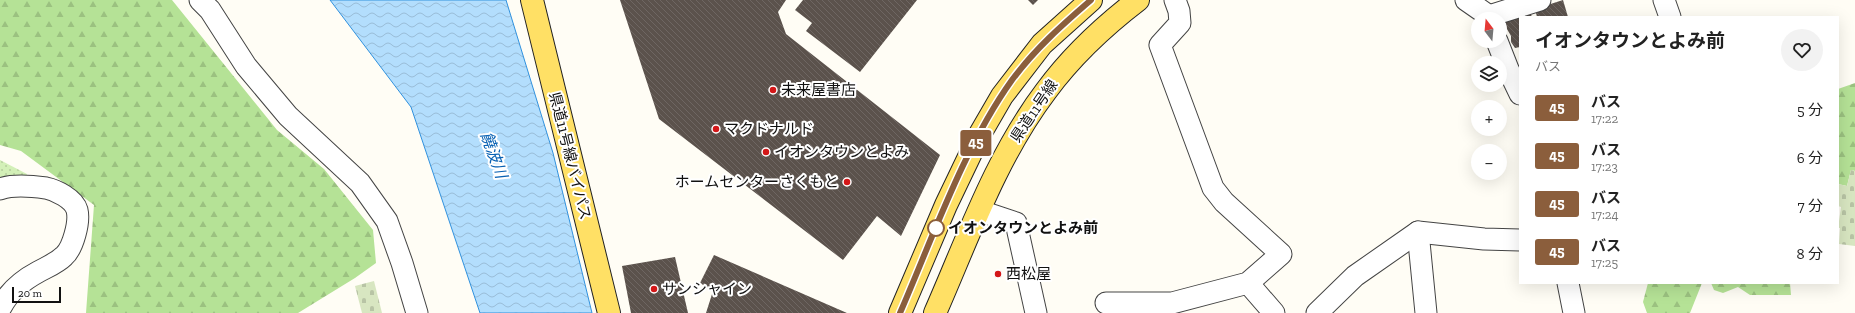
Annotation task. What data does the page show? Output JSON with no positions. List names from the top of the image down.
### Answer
{
  "streets": {
    "main road": ["県道11号線", "県道11号線バイパス"]
  },
  "water": ["饒波川"],
  "places": [
    "未来屋書店",
    "マクドナルド",
    "イオンタウンとよみ",
    "ホームセンターさくもと",
    "イオンタウンとよみ前",
    "西松屋",
    "サンシャイン"
  ],
  "lines": ["bus line 45"],
  "scale_bar": "20 m",
  "north": "top",
  "page": {
    "on_map": "45",
    "map_buttons": ["+", "−"],
    "heading": ["イオンタウンとよみ前", "バス"],
    "list": [
      {
        "mark": "45",
        "name": "バス",
        "note": "17:22",
        "value": "5 分"
      },
      {
        "mark": "45",
        "name": "バス",
        "note": "17:23",
        "value": "6 分"
      },
      {
        "mark": "45",
        "name": "バス",
        "note": "17:24",
        "value": "7 分"
      },
      {
        "mark": "45",
        "name": "バス",
        "note": "17:25",
        "value": "8 分"
      }
    ],
    "scale": "20 m"
  }
}
